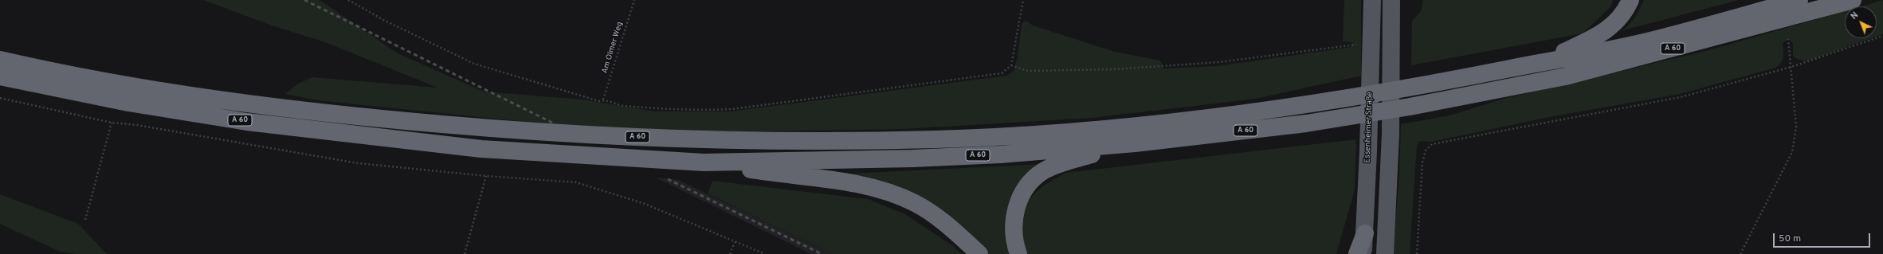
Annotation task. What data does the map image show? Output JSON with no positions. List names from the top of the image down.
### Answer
{
  "streets": {
    "highway": ["A 60"],
    "main road": ["Essenheimer Straße"],
    "path": ["Am Olmer Weg"]
  },
  "scale_bar": "50 m",
  "north": "top left"
}
